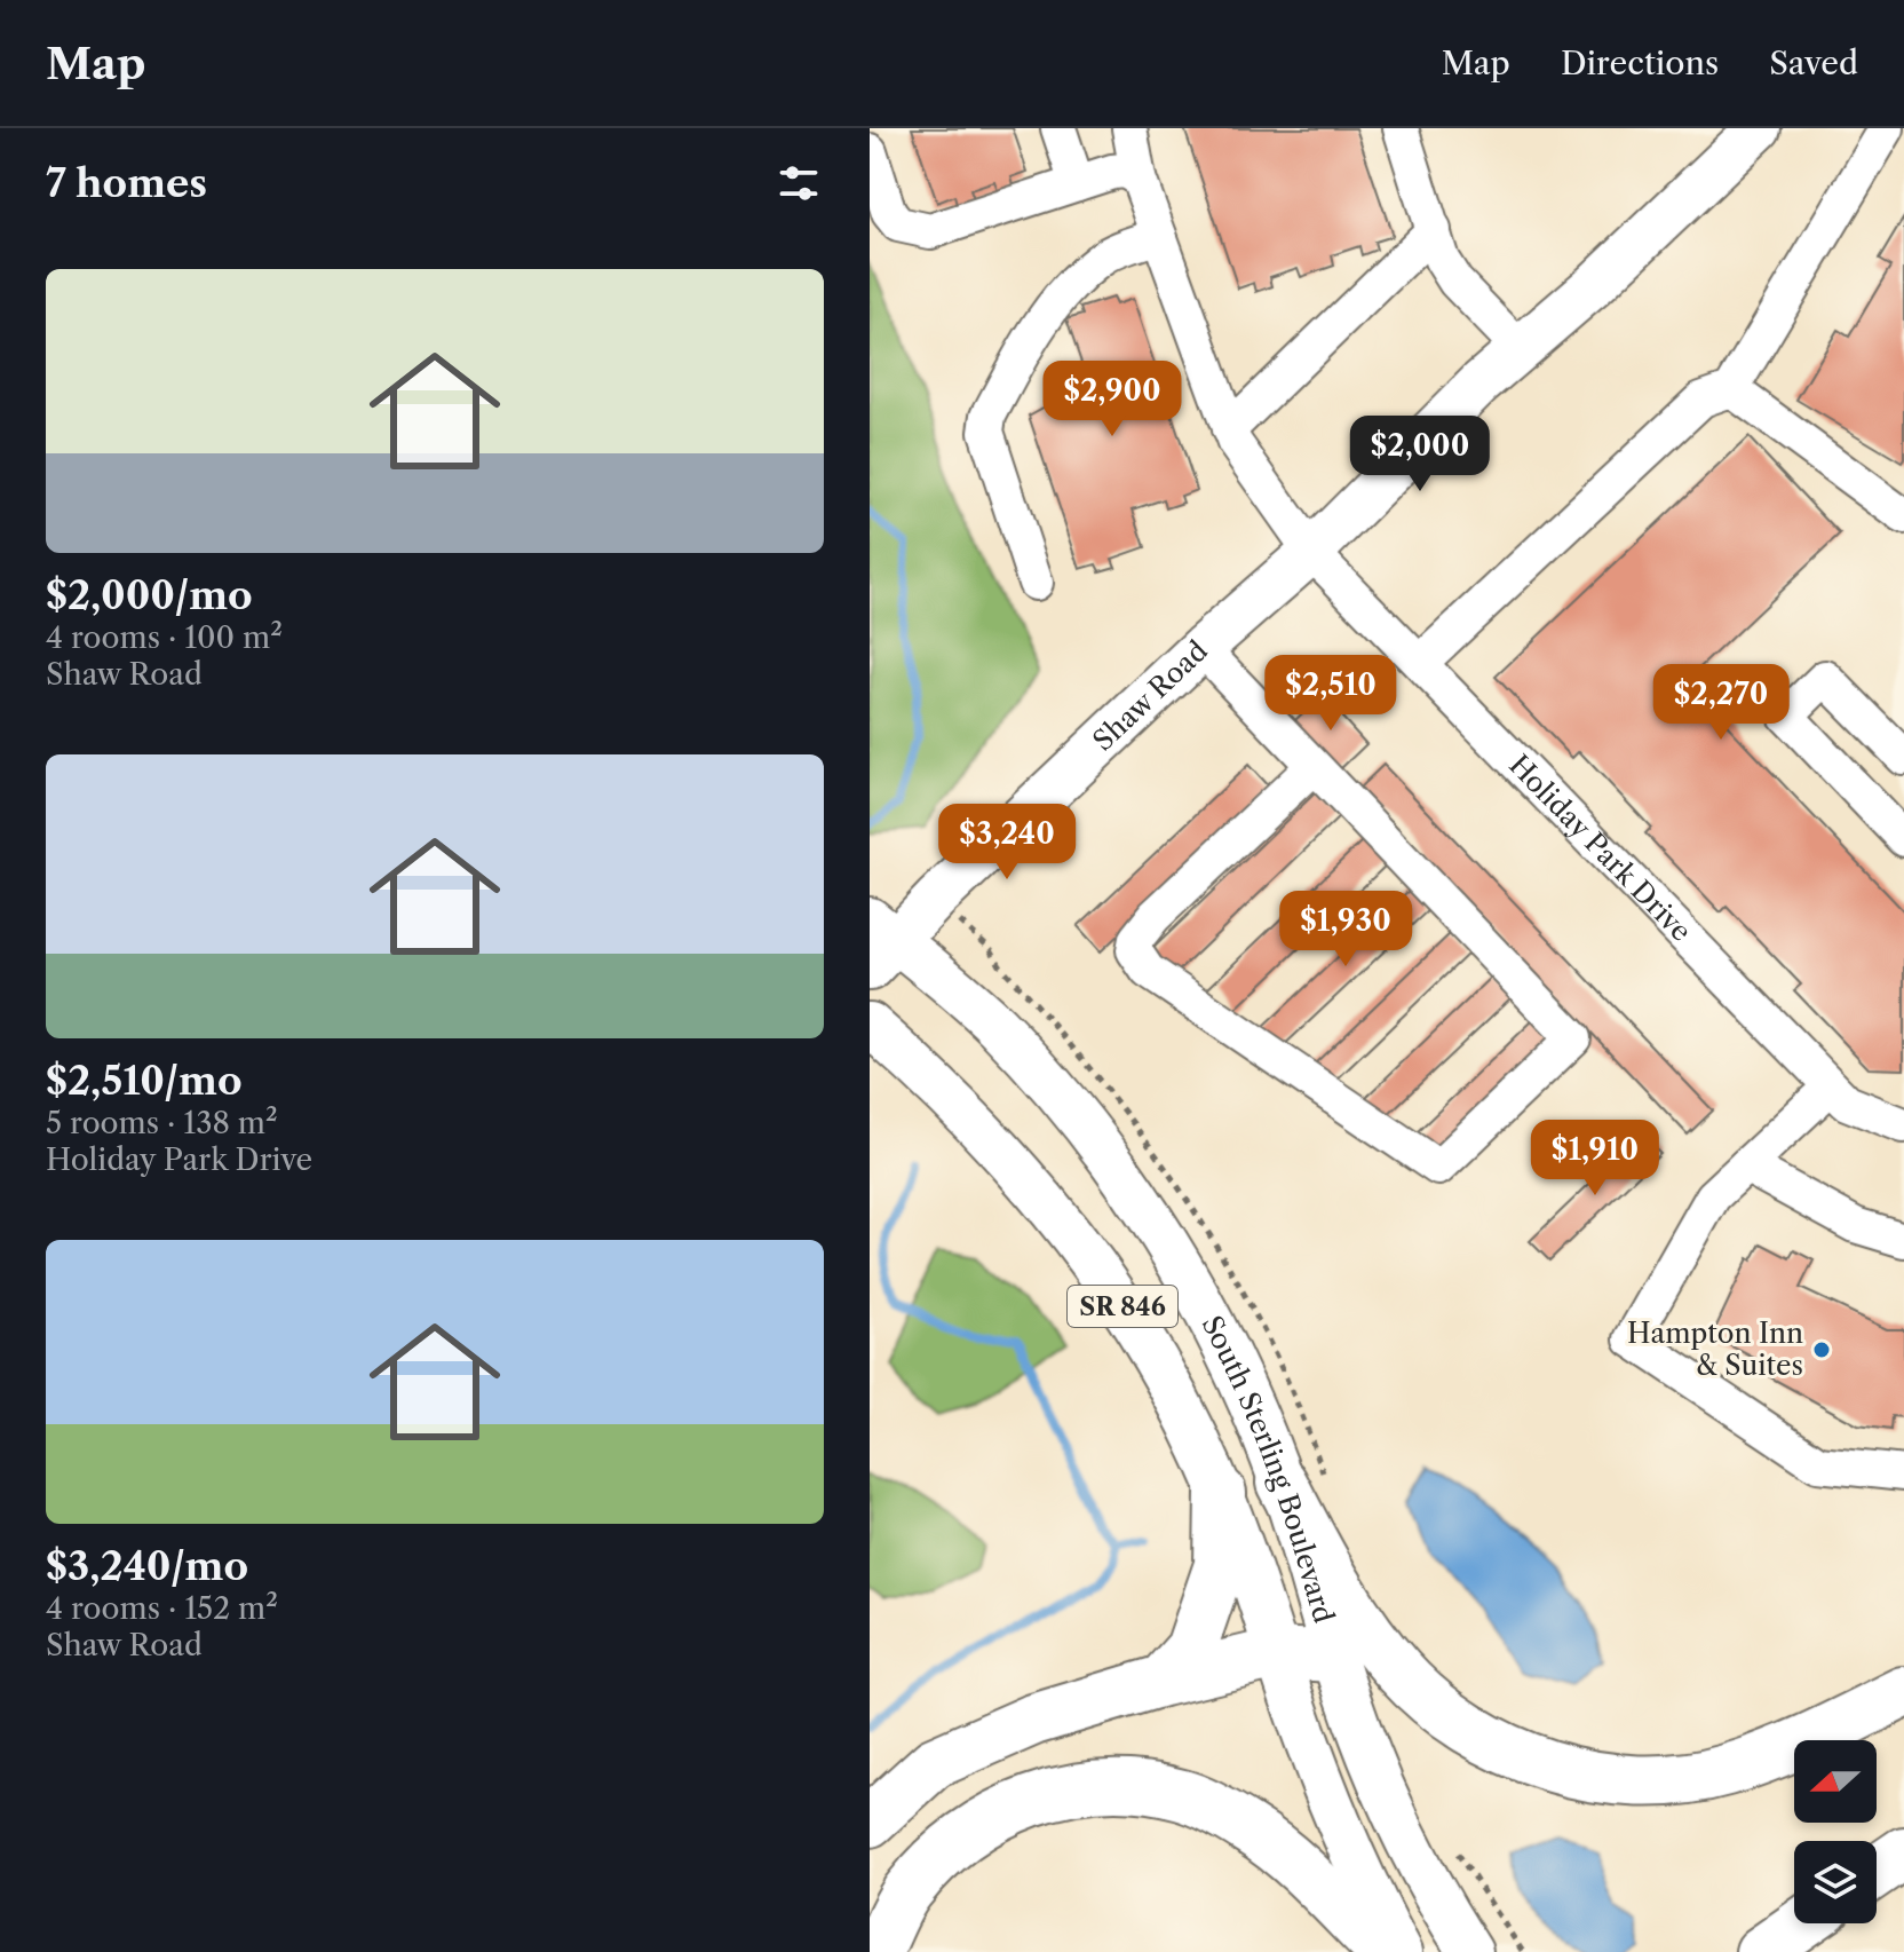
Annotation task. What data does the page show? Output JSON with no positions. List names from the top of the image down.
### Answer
{
  "streets": {
    "main road": ["Shaw Road", "SR 846", "South Sterling Boulevard"],
    "street": ["Holiday Park Drive"]
  },
  "crossings": [
    ["Shaw Road", "Holiday Park Drive"],
    ["Shaw Road", "South Sterling Boulevard"]
  ],
  "places": ["Hampton Inn & Suites"],
  "north": "left",
  "page": {
    "header": "Map",
    "nav": ["Map", "Directions", "Saved"],
    "heading": "7 homes",
    "list": [
      {
        "name": "$2,000/mo",
        "note": "4 rooms · 100 m² · Shaw Road"
      },
      {
        "name": "$2,510/mo",
        "note": "5 rooms · 138 m² · Holiday Park Drive"
      },
      {
        "name": "$3,240/mo",
        "note": "4 rooms · 152 m² · Shaw Road"
      }
    ],
    "price": [
      "$2,900",
      "$2,000",
      "$2,510",
      "$2,270",
      "$3,240",
      "$1,930",
      "$1,910"
    ]
  }
}
